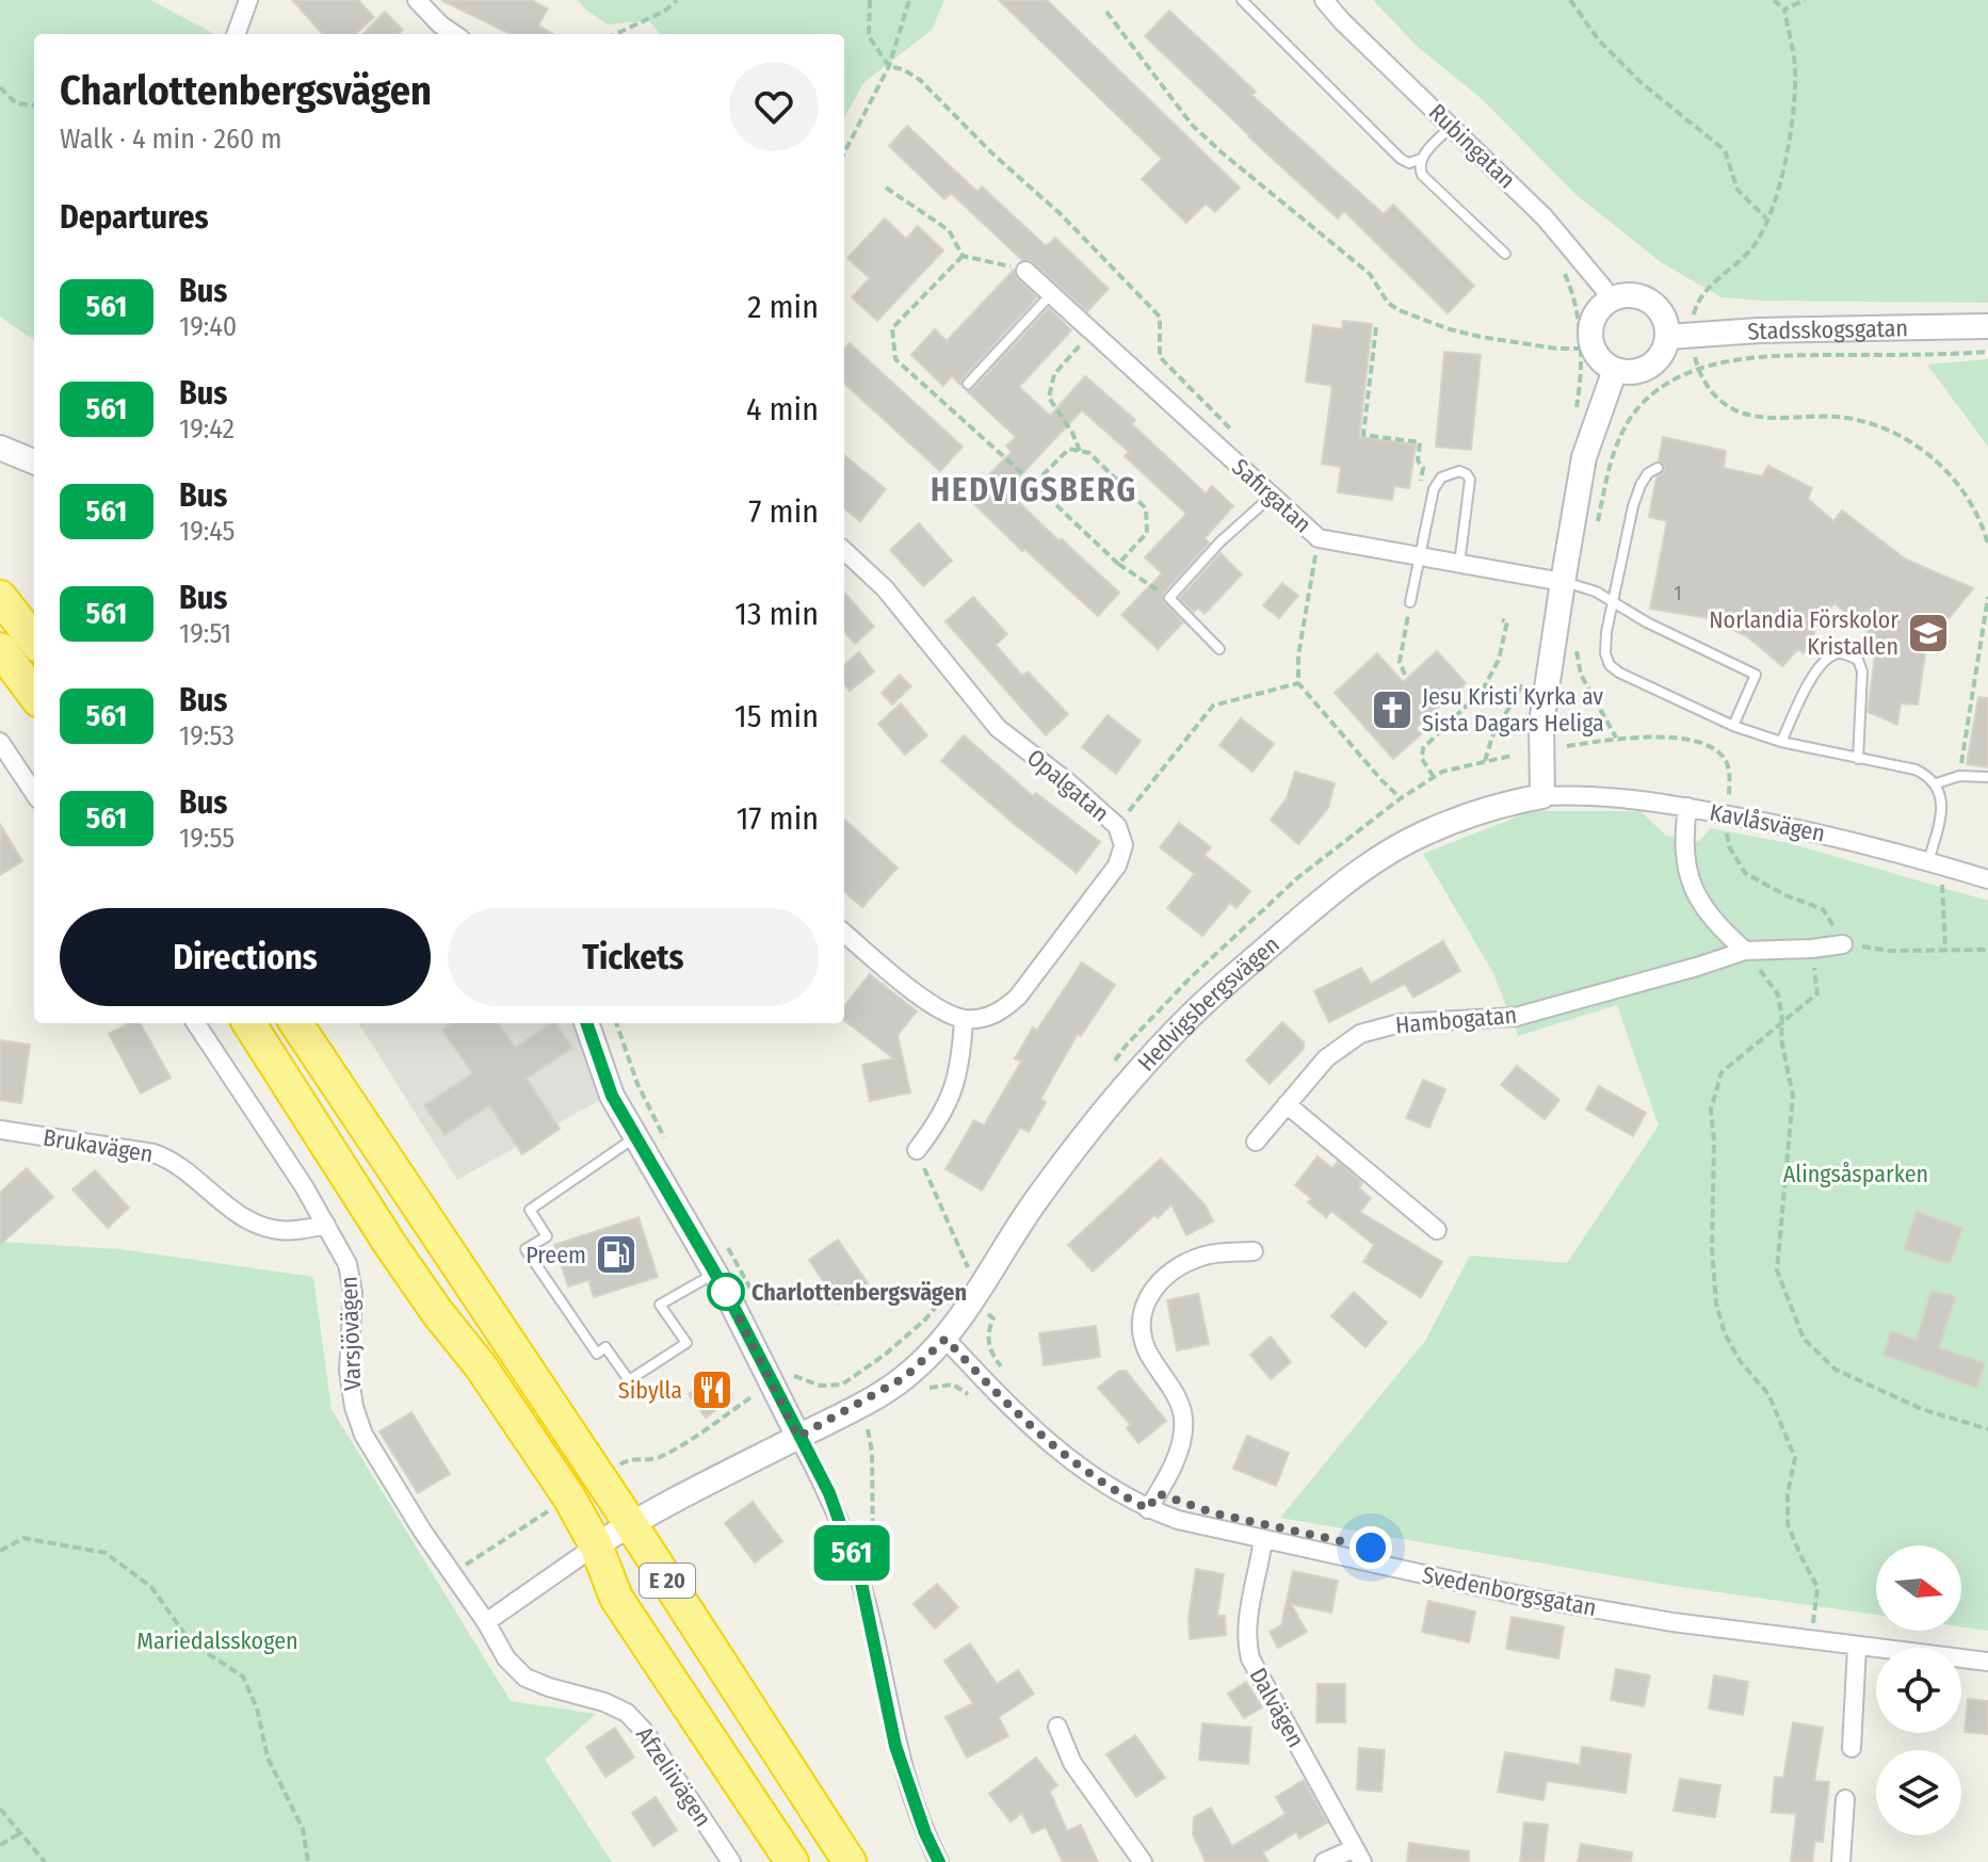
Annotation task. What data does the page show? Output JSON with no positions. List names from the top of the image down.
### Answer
{
  "streets": {
    "highway": ["E 20"],
    "street": [
      "Rubingatan",
      "Stadsskogsgatan",
      "Safirgatan",
      "Opalgatan",
      "Kavlåsvägen",
      "Hedvigsbergsvägen",
      "Hambogatan",
      "Brukavägen",
      "Varsjövägen",
      "Svedenborgsgatan",
      "Dalvägen",
      "Afzeliivägen"
    ]
  },
  "crossings": [
    ["Rubingatan", "Stadsskogsgatan"],
    ["Kavlåsvägen", "Hedvigsbergsvägen"],
    ["Hedvigsbergsvägen", "E 20"],
    ["Hedvigsbergsvägen", "Svedenborgsgatan"],
    ["Brukavägen", "Varsjövägen"],
    ["Varsjövägen", "Afzeliivägen"],
    ["Svedenborgsgatan", "Dalvägen"]
  ],
  "districts": ["HEDVIGSBERG"],
  "parks": ["Alingsåsparken", "Mariedalsskogen"],
  "places": {
    "school or university": ["Norlandia Förskolor Kristallen"],
    "church": ["Jesu Kristi Kyrka av Sista Dagars Heliga"],
    "fuel station": ["Preem"],
    "other": ["Charlottenbergsvägen"],
    "restaurant": ["Sibylla"]
  },
  "lines": ["bus line 561"],
  "house_numbers": ["1"],
  "north": "right",
  "page": {
    "on_map": "561",
    "heading": [
      ["Charlottenbergsvägen", "Walk · 4 min · 260 m"],
      "Departures"
    ],
    "list": [
      {
        "mark": "561",
        "name": "Bus",
        "note": "19:40",
        "value": "2 min"
      },
      {
        "mark": "561",
        "name": "Bus",
        "note": "19:42",
        "value": "4 min"
      },
      {
        "mark": "561",
        "name": "Bus",
        "note": "19:45",
        "value": "7 min"
      },
      {
        "mark": "561",
        "name": "Bus",
        "note": "19:51",
        "value": "13 min"
      },
      {
        "mark": "561",
        "name": "Bus",
        "note": "19:53",
        "value": "15 min"
      },
      {
        "mark": "561",
        "name": "Bus",
        "note": "19:55",
        "value": "17 min"
      }
    ],
    "buttons": ["Directions", "Tickets"]
  }
}
